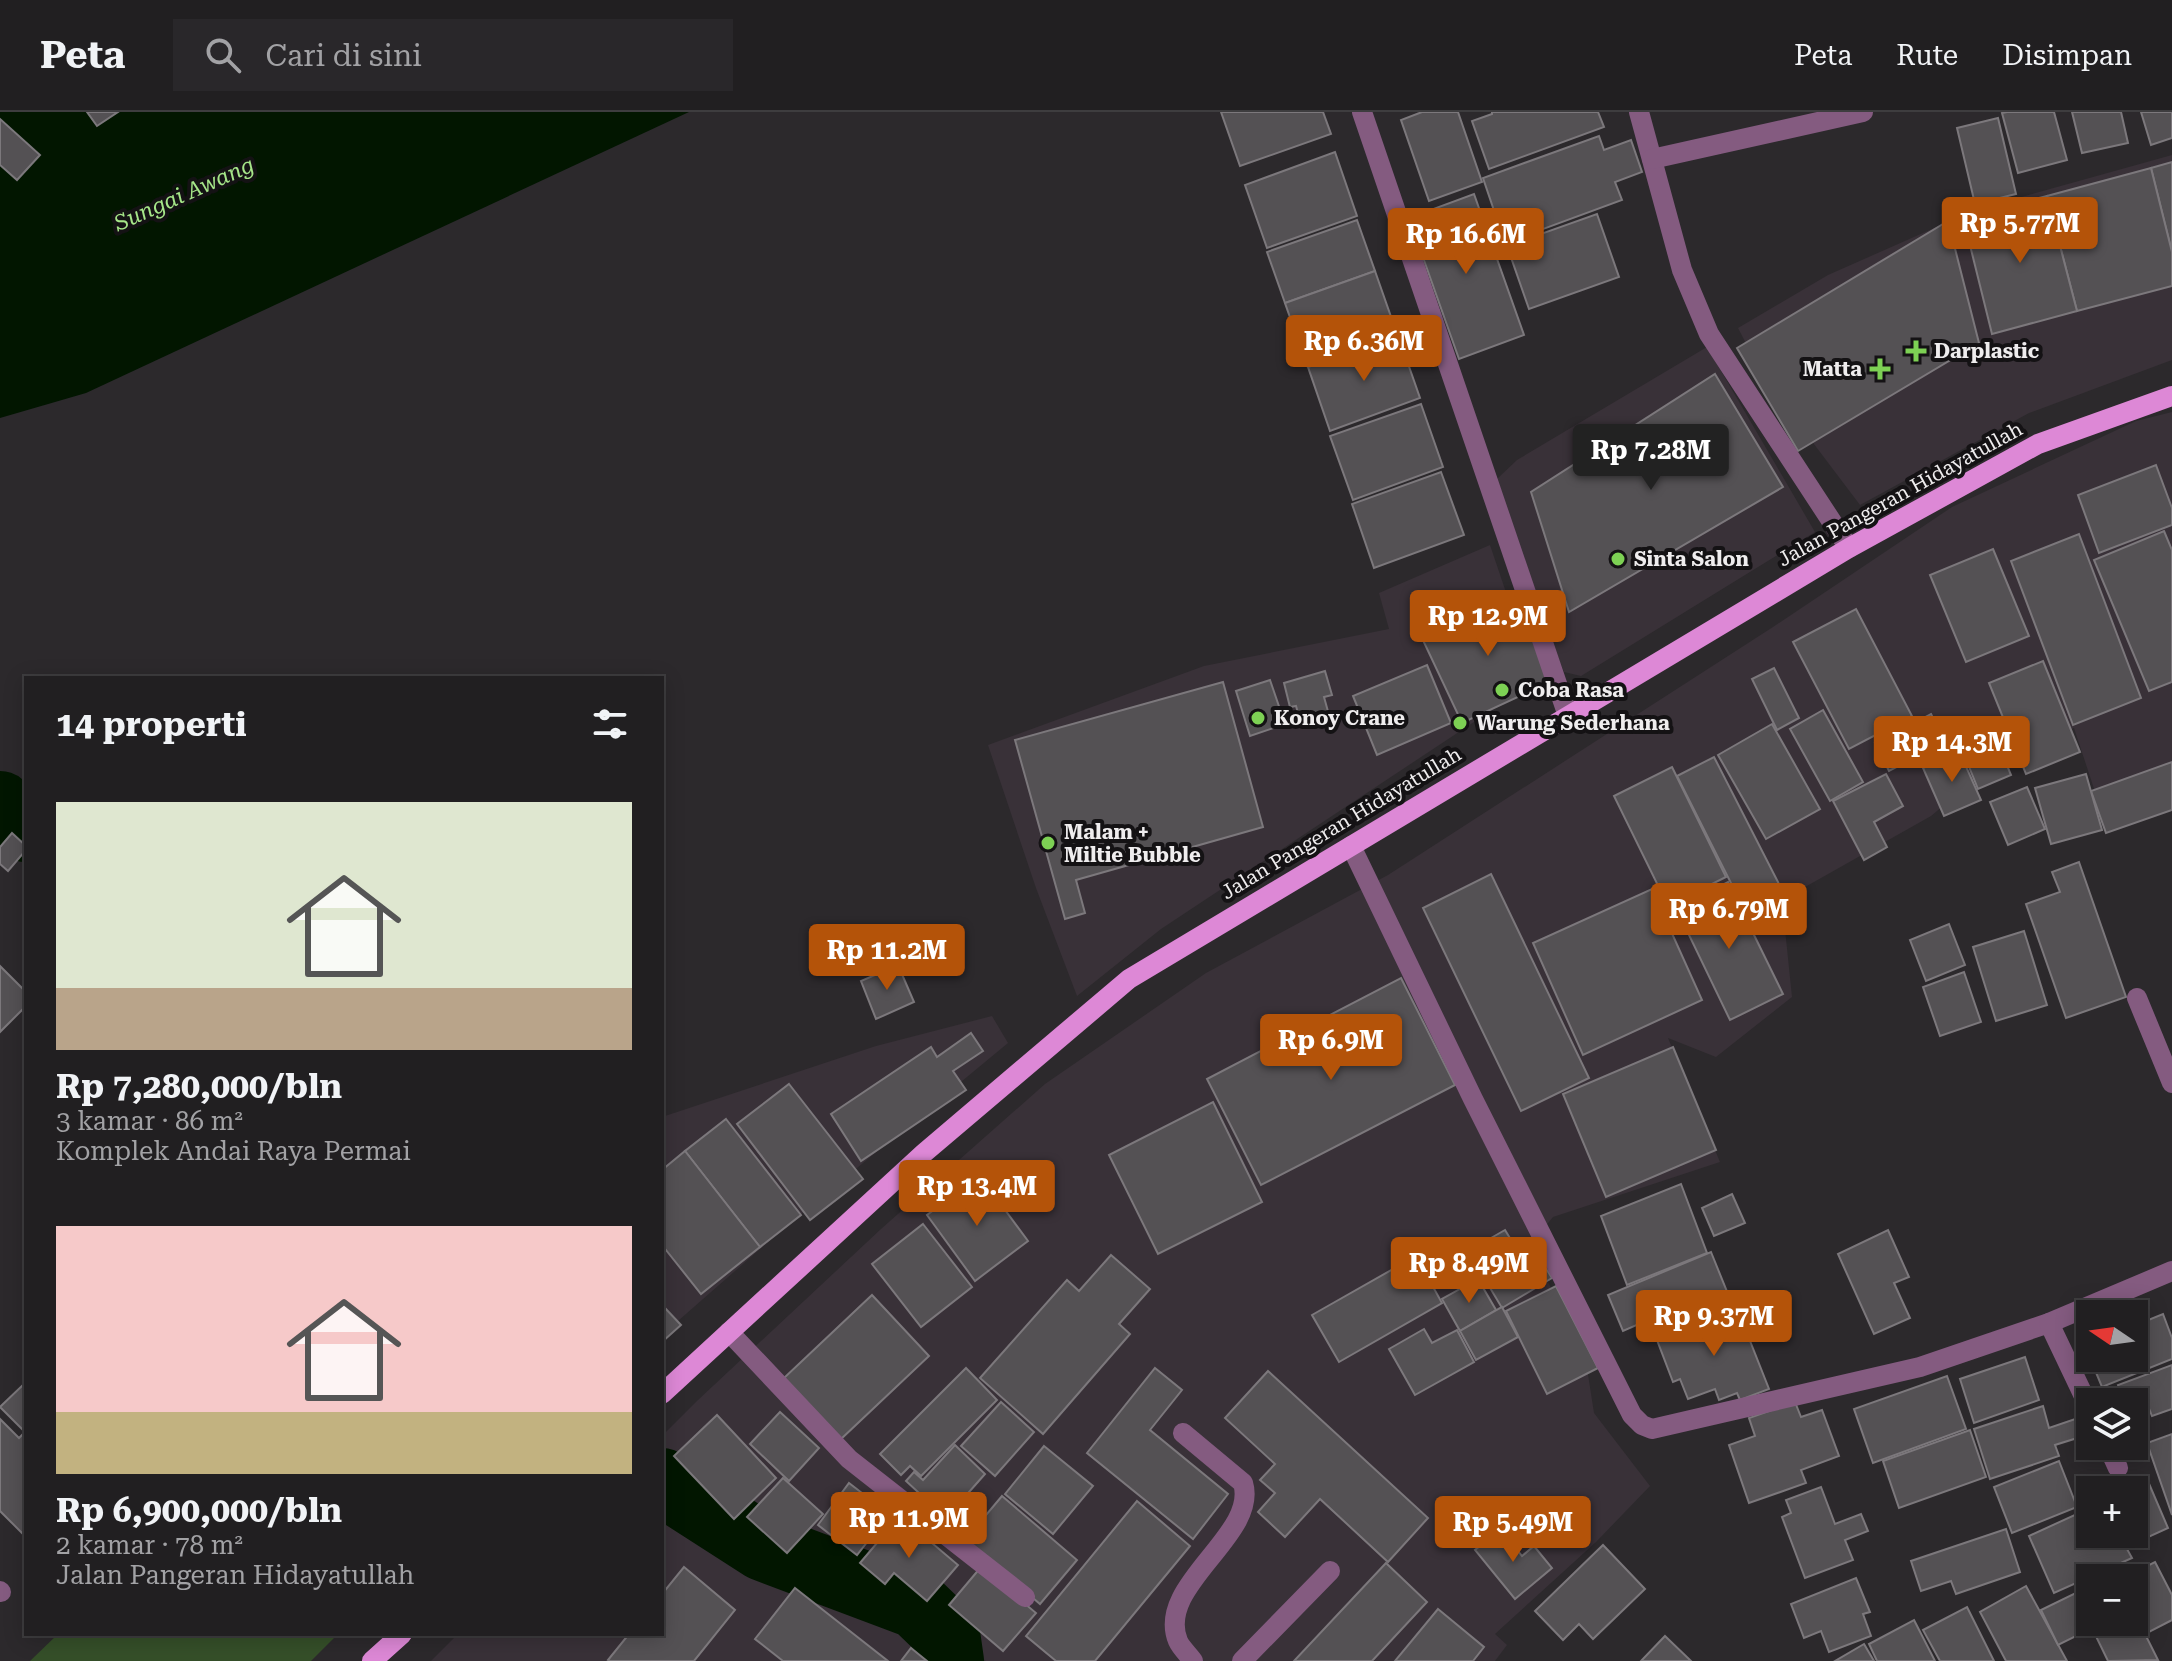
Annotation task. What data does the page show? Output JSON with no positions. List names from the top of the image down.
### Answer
{
  "streets": {
    "main road": ["Jalan Pangeran Hidayatullah"]
  },
  "water": ["Sungai Awang"],
  "places": {
    "health": ["Darplastic", "Matta"],
    "other": [
      "Sinta Salon",
      "Coba Rasa",
      "Konoy Crane",
      "Warung Sederhana",
      "Malam + Miltie Bubble"
    ]
  },
  "north": "left",
  "page": {
    "header": "Peta",
    "search": "Cari di sini",
    "nav": ["Peta", "Rute", "Disimpan"],
    "price": [
      "Rp 5.77M",
      "Rp 16.6M",
      "Rp 6.36M",
      "Rp 7.28M",
      "Rp 12.9M",
      "Rp 14.3M",
      "Rp 6.79M",
      "Rp 11.2M",
      "Rp 6.9M",
      "Rp 13.4M",
      "Rp 8.49M",
      "Rp 9.37M",
      "Rp 11.9M",
      "Rp 5.49M"
    ],
    "heading": "14 properti",
    "list": [
      {
        "name": "Rp 7,280,000/bln",
        "note": "3 kamar · 86 m² · Komplek Andai Raya Permai"
      },
      {
        "name": "Rp 6,900,000/bln",
        "note": "2 kamar · 78 m² · Jalan Pangeran Hidayatullah"
      }
    ],
    "map_buttons": ["+", "−"]
  }
}
